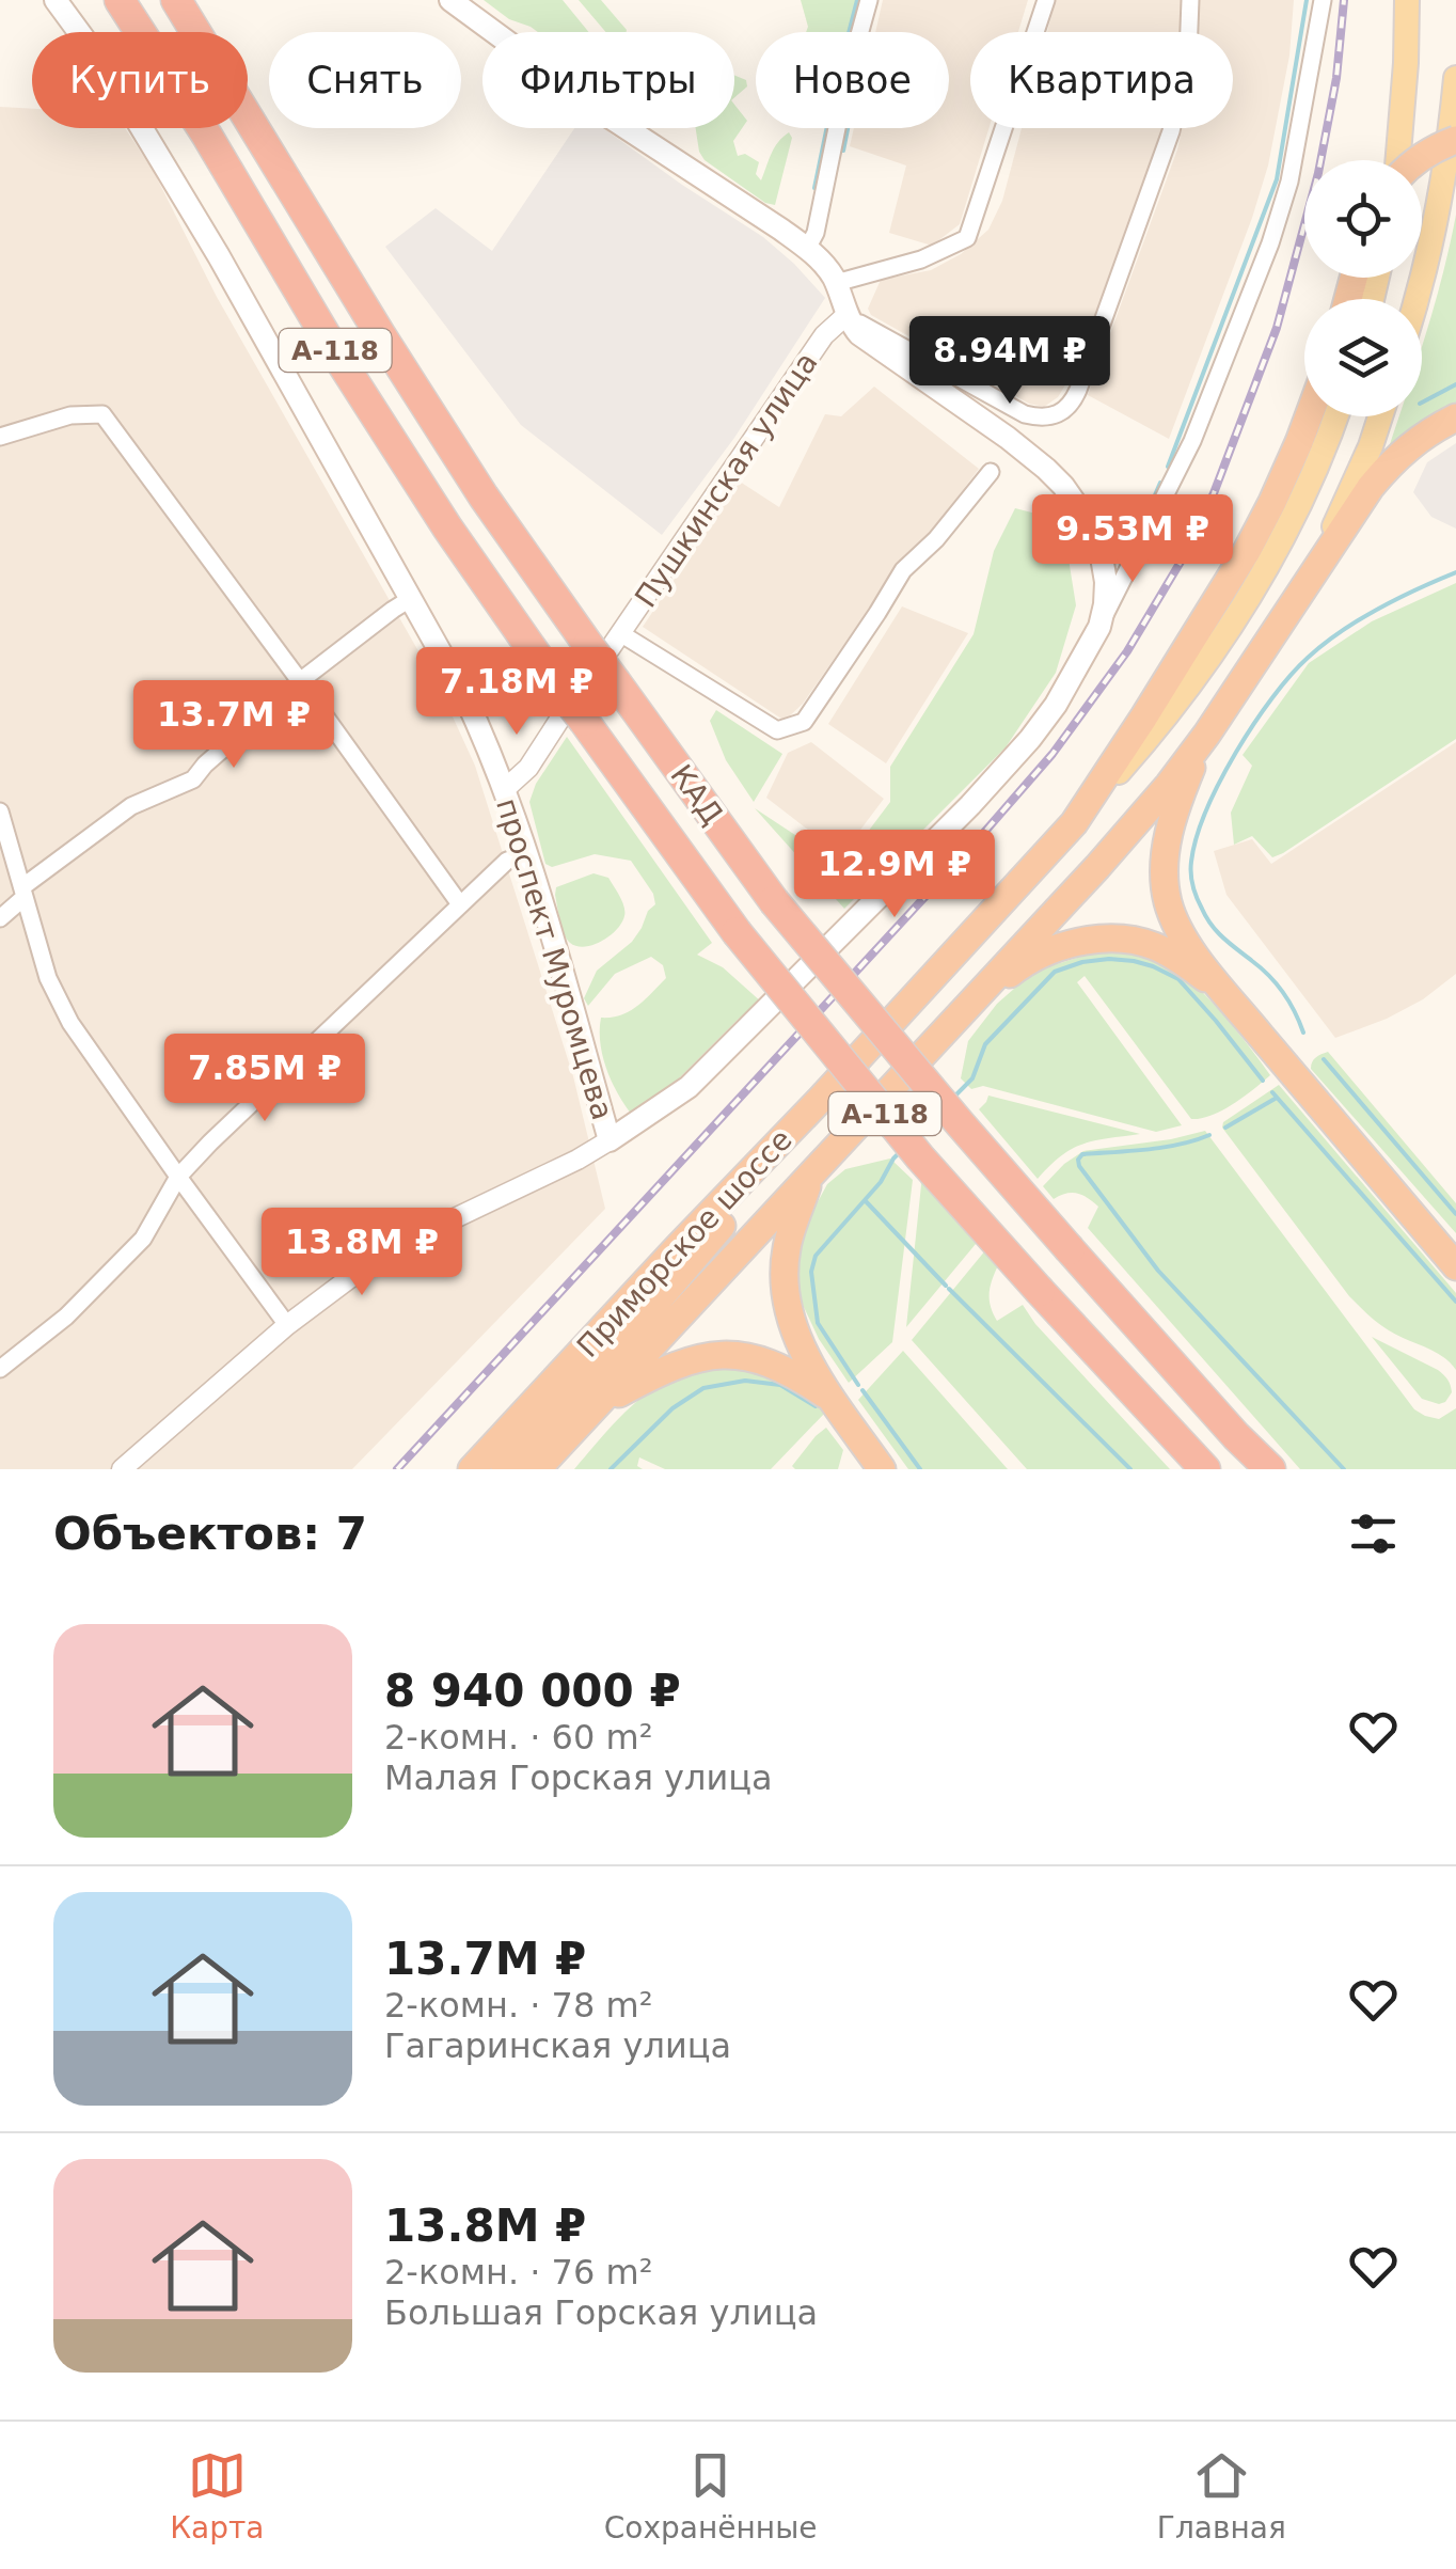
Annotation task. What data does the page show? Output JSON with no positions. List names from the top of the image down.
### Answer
{
  "streets": {
    "highway": ["А-118", "КАД", "Приморское шоссе"],
    "main road": ["проспект Муромцева"],
    "street": ["Пушкинская улица"]
  },
  "crossings": [
    ["Пушкинская улица", "КАД"]
  ],
  "page": {
    "chip": [
      "Купить",
      "Снять",
      "Фильтры",
      "Новое",
      "Квартира"
    ],
    "price": [
      "8.94M ₽",
      "9.53M ₽",
      "7.18M ₽",
      "13.7M ₽",
      "12.9M ₽",
      "7.85M ₽",
      "13.8M ₽"
    ],
    "heading": "Объектов: 7",
    "list": [
      {
        "name": "8 940 000 ₽",
        "note": "2-комн. · 60 m² · Малая Горская улица"
      },
      {
        "name": "13.7M ₽",
        "note": "2-комн. · 78 m² · Гагаринская улица"
      },
      {
        "name": "13.8M ₽",
        "note": "2-комн. · 76 m² · Большая Горская улица"
      }
    ],
    "tabs": ["Карта", "Сохранённые", "Главная"]
  }
}
